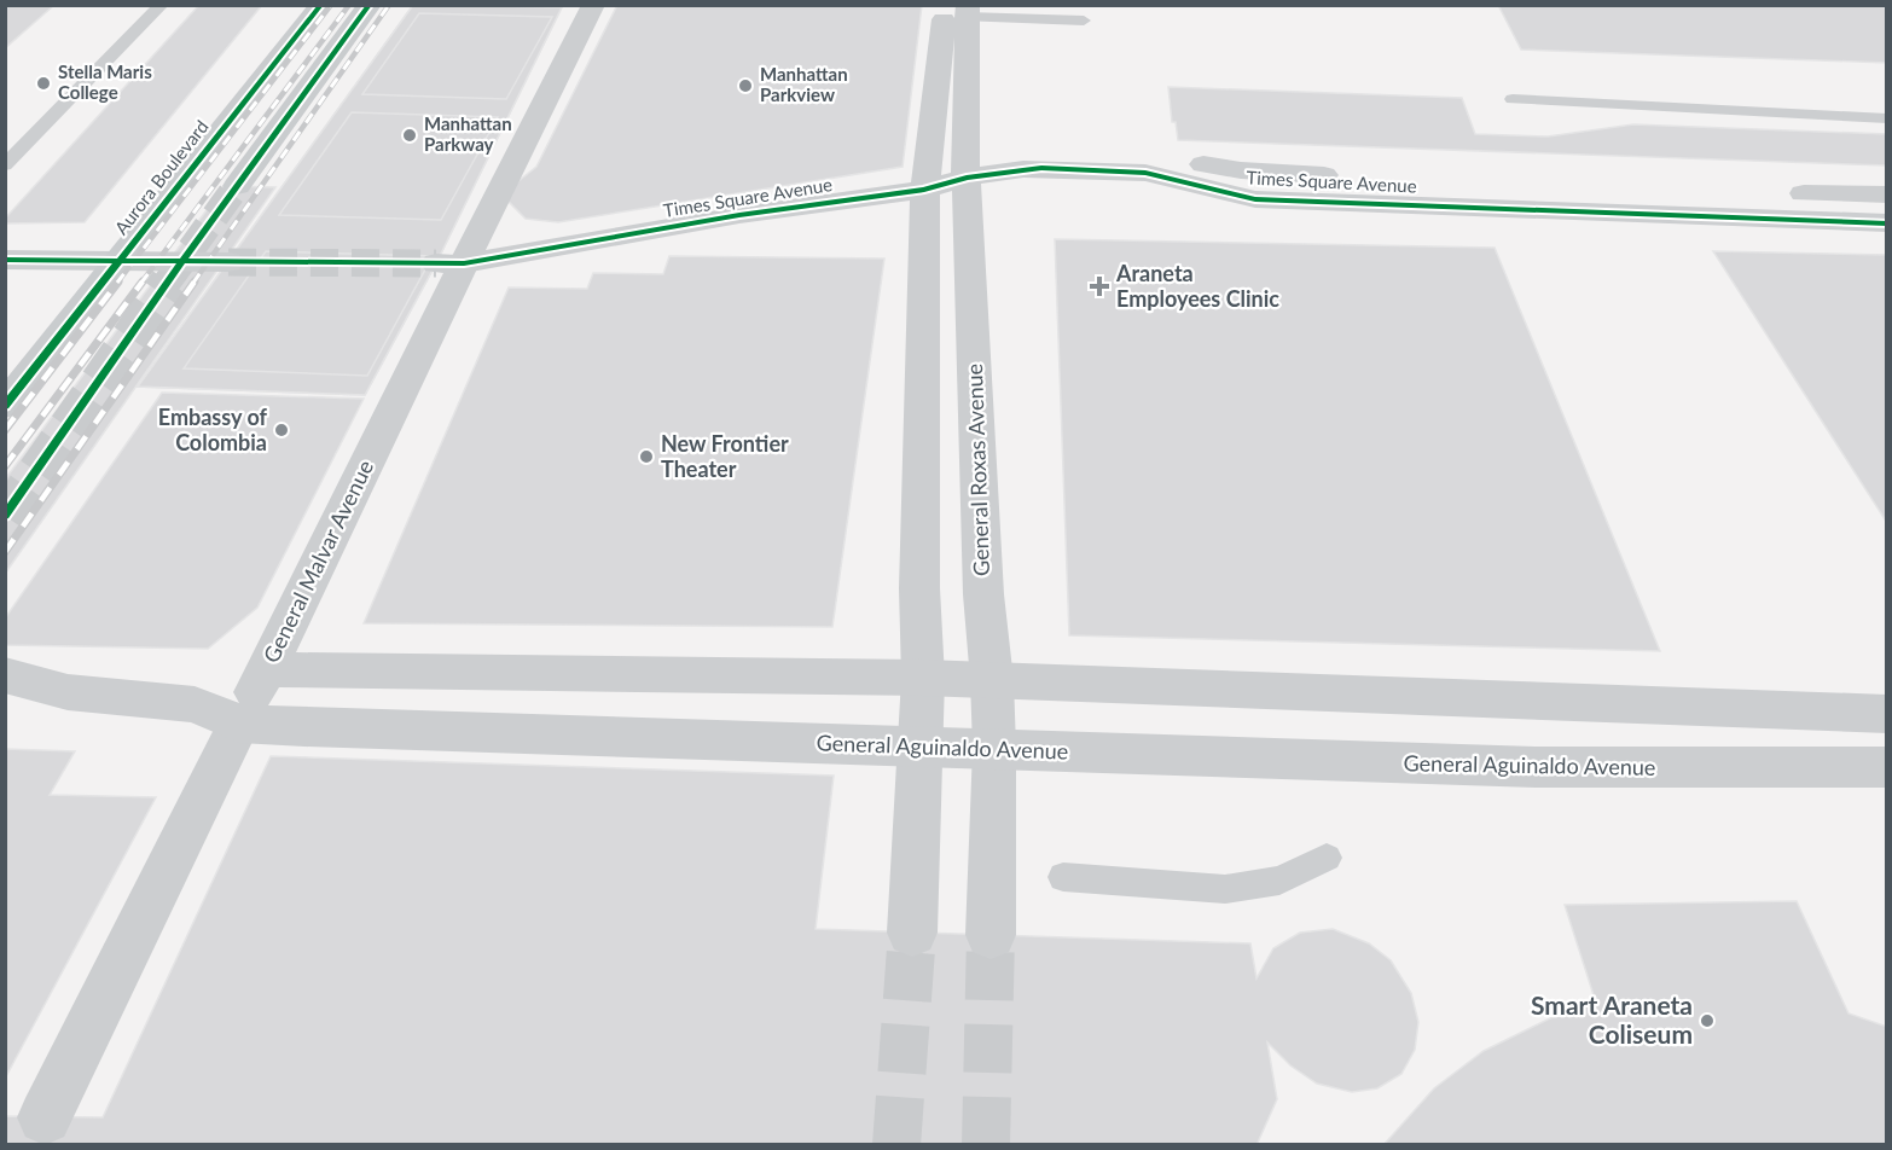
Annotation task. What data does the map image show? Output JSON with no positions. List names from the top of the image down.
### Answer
{
  "streets": {
    "main road": ["Aurora Boulevard"],
    "street": [
      "Times Square Avenue",
      "General Roxas Avenue",
      "General Malvar Avenue",
      "General Aguinaldo Avenue"
    ]
  },
  "crossings": [
    ["Times Square Avenue", "General Roxas Avenue"],
    ["Times Square Avenue", "General Malvar Avenue"],
    ["General Roxas Avenue", "General Aguinaldo Avenue"],
    ["General Malvar Avenue", "General Aguinaldo Avenue"]
  ],
  "places": {
    "other": [
      "Stella Maris College",
      "Manhattan Parkview",
      "Manhattan Parkway",
      "Embassy of Colombia",
      "New Frontier Theater",
      "Smart Araneta Coliseum"
    ],
    "health": ["Araneta Employees Clinic"]
  }
}
